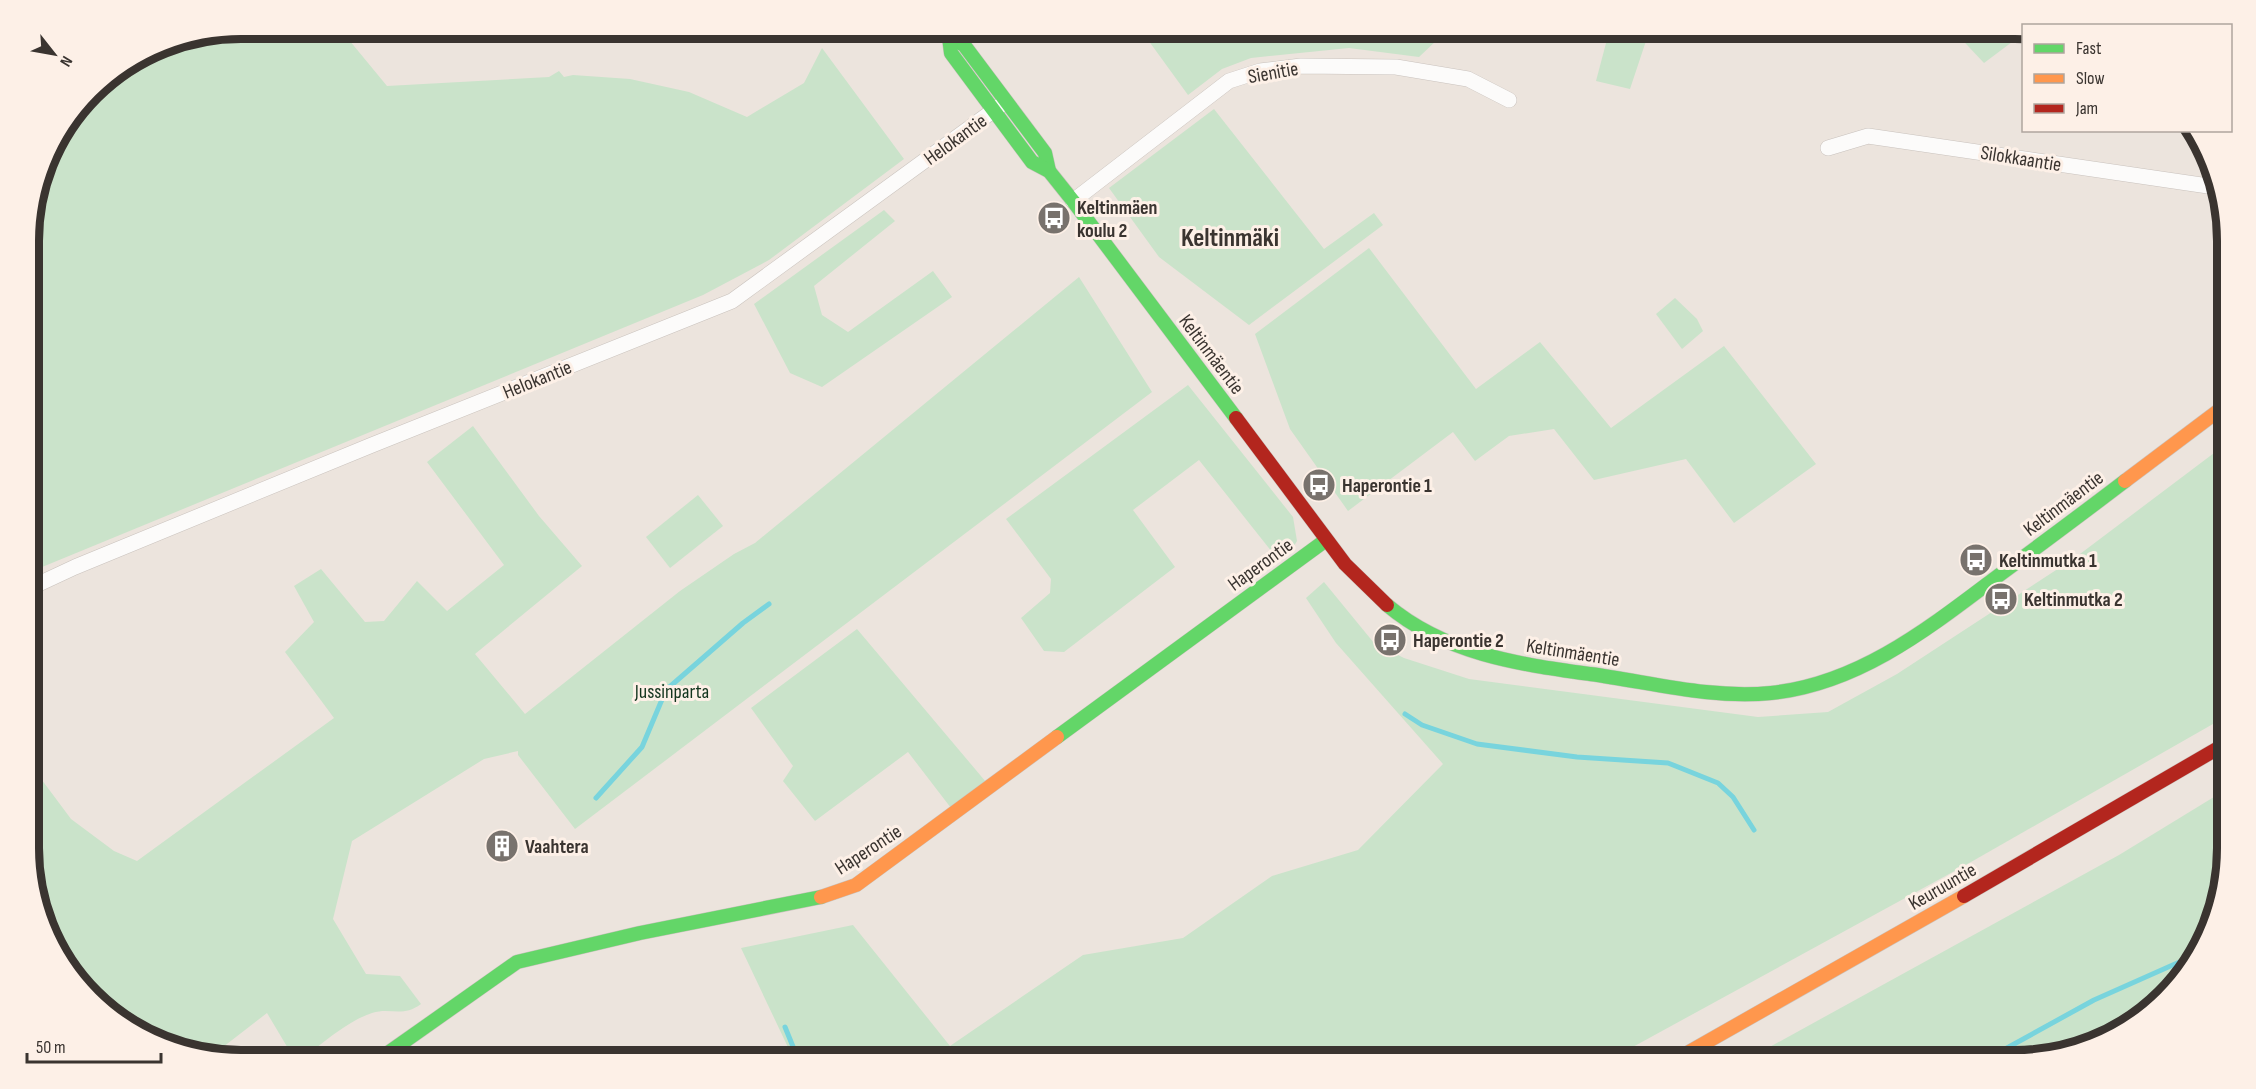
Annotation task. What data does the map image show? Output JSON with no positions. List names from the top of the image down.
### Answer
{
  "streets": {
    "main road": ["Keltinmäentie", "Haperontie", "Keuruuntie"],
    "street": ["Sienitie", "Helokantie", "Silokkaantie"]
  },
  "crossings": [
    ["Sienitie", "Keltinmäentie"],
    ["Helokantie", "Keltinmäentie"],
    ["Keltinmäentie", "Haperontie"]
  ],
  "districts": ["Keltinmäki"],
  "parks": ["Jussinparta"],
  "places": {
    "bus stop": [
      "Keltinmäen koulu 2",
      "Haperontie 1",
      "Keltinmutka 1",
      "Keltinmutka 2",
      "Haperontie 2"
    ],
    "building": ["Vaahtera"]
  },
  "legend": ["Fast", "Slow", "Jam"],
  "scale_bar": "50 m",
  "north": "bottom right"
}
